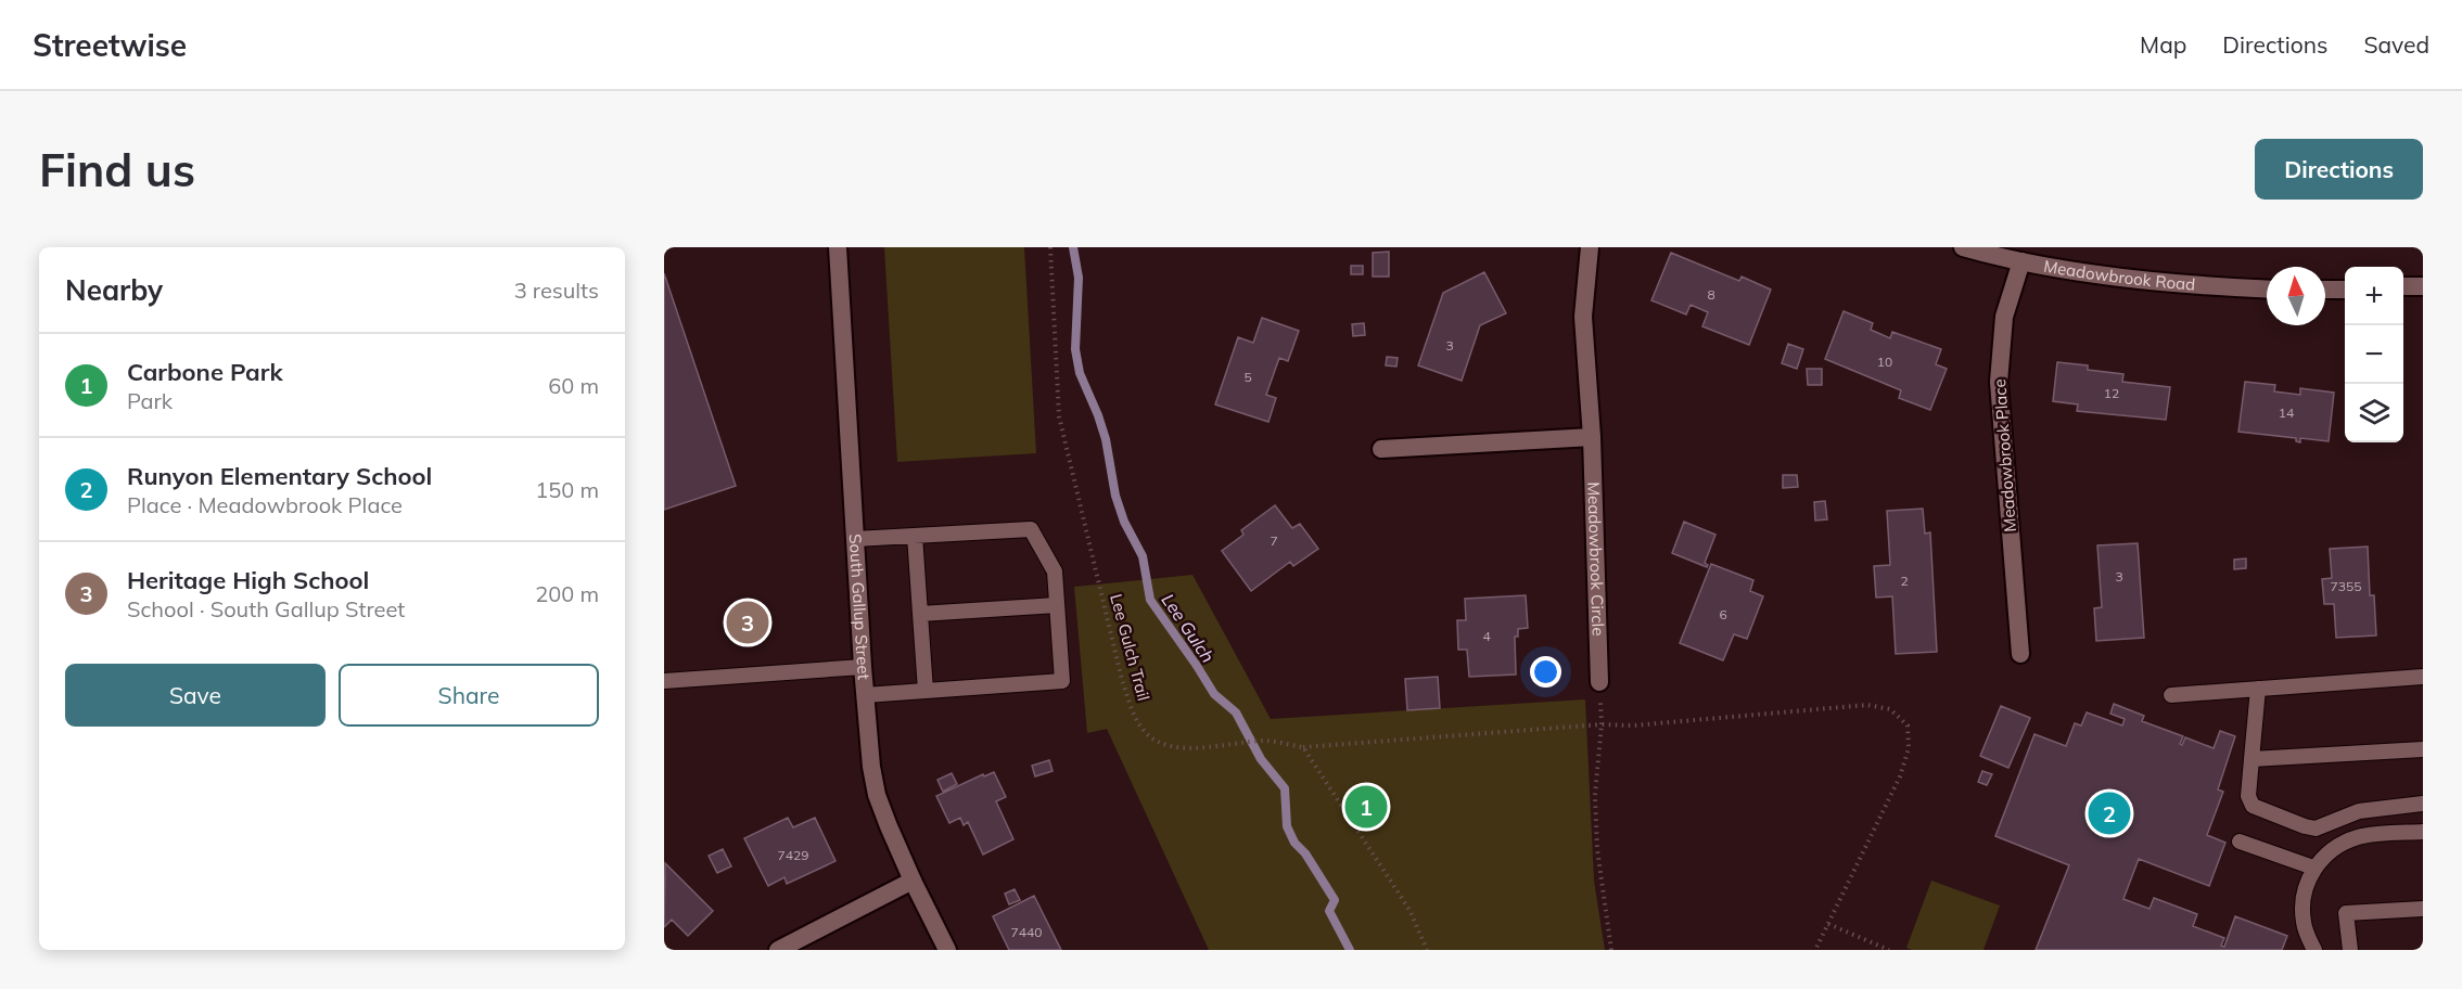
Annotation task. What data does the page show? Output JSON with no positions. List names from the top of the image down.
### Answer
{
  "streets": {
    "street": [
      "Meadowbrook Road",
      "Meadowbrook Place",
      "Meadowbrook Circle",
      "South Gallup Street"
    ],
    "path": ["Lee Gulch Trail"]
  },
  "crossings": [
    ["Meadowbrook Road", "Meadowbrook Place"]
  ],
  "water": ["Lee Gulch"],
  "house_numbers": [
    "8",
    "3",
    "10",
    "5",
    "12",
    "14",
    "7",
    "3",
    "2",
    "7355",
    "6",
    "4",
    "7429",
    "7440"
  ],
  "north": "top",
  "page": {
    "header": "Streetwise",
    "nav": ["Map", "Directions", "Saved"],
    "buttons": [
      "Directions",
      ["Save", "Share"]
    ],
    "title": "Find us",
    "heading": ["Nearby", "3 results"],
    "map_buttons": ["+", "−"],
    "list": [
      {
        "mark": "1",
        "name": "Carbone Park",
        "note": "Park",
        "value": "60 m"
      },
      {
        "mark": "2",
        "name": "Runyon Elementary School",
        "note": "Place · Meadowbrook Place",
        "value": "150 m"
      },
      {
        "mark": "3",
        "name": "Heritage High School",
        "note": "School · South Gallup Street",
        "value": "200 m"
      }
    ],
    "pins": ["3", "1", "2"]
  }
}
